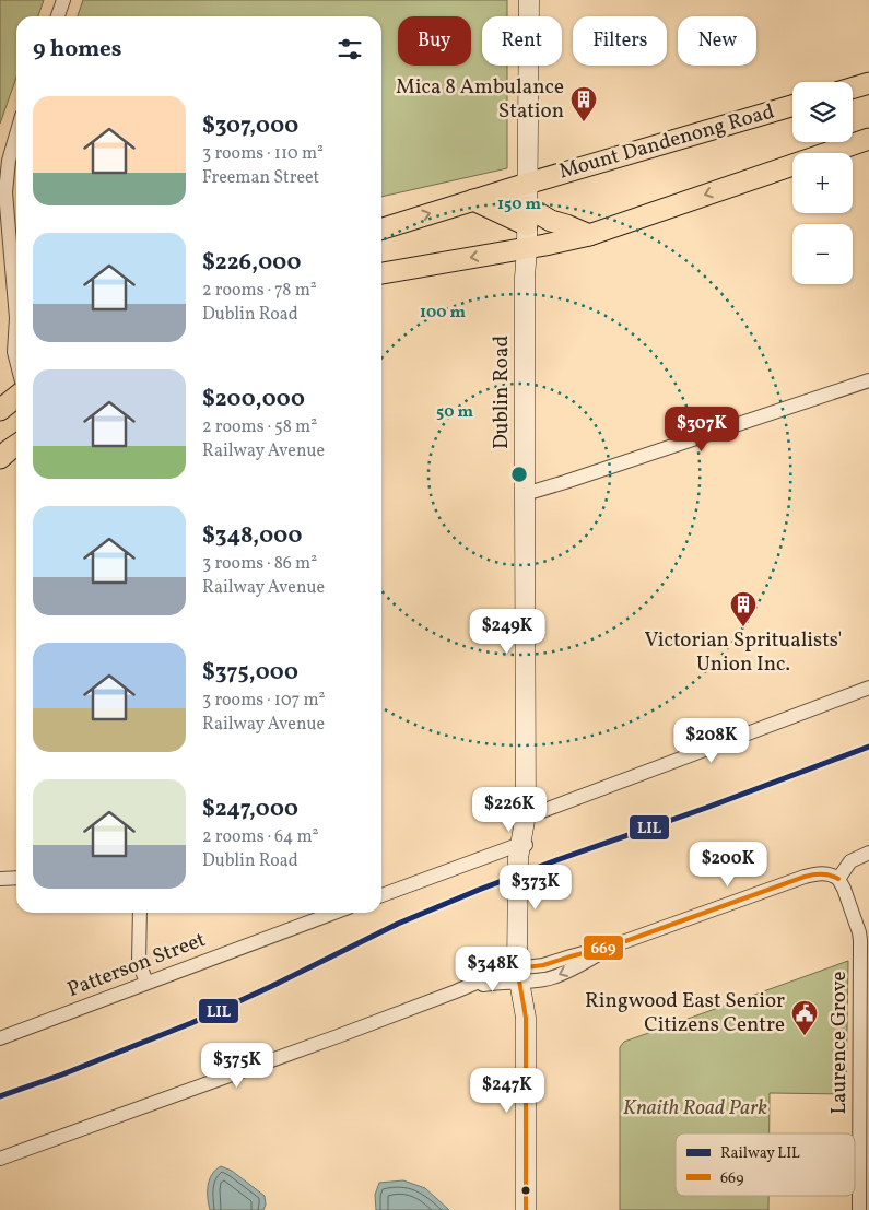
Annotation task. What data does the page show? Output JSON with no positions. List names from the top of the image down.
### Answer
{
  "streets": {
    "main road": ["Mount Dandenong Road", "Dublin Road"],
    "street": ["Patterson Street", "Laurence Grove"]
  },
  "crossings": [
    ["Mount Dandenong Road", "Dublin Road"]
  ],
  "parks": ["Knaith Road Park"],
  "places": {
    "building": ["Mica 8 Ambulance Station", "Victorian Spritualists' Union Inc."],
    "public building": ["Ringwood East Senior Citizens Centre"]
  },
  "lines": ["rail line LIL", "transit line 669"],
  "legend": ["Railway LIL", "669"],
  "page": {
    "chip": [
      "Buy",
      "Rent",
      "Filters",
      "New"
    ],
    "heading": "9 homes",
    "map_buttons": ["+", "−"],
    "list": [
      {
        "name": "$307,000",
        "note": "3 rooms · 110 m² · Freeman Street"
      },
      {
        "name": "$226,000",
        "note": "2 rooms · 78 m² · Dublin Road"
      },
      {
        "name": "$200,000",
        "note": "2 rooms · 58 m² · Railway Avenue"
      },
      {
        "name": "$348,000",
        "note": "3 rooms · 86 m² · Railway Avenue"
      },
      {
        "name": "$375,000",
        "note": "3 rooms · 107 m² · Railway Avenue"
      },
      {
        "name": "$247,000",
        "note": "2 rooms · 64 m² · Dublin Road"
      }
    ],
    "price": [
      "$307K",
      "$249K",
      "$208K",
      "$226K",
      "$200K",
      "$373K",
      "$348K",
      "$375K",
      "$247K"
    ]
  },
  "rings": ["150 m", "100 m", "50 m"]
}
